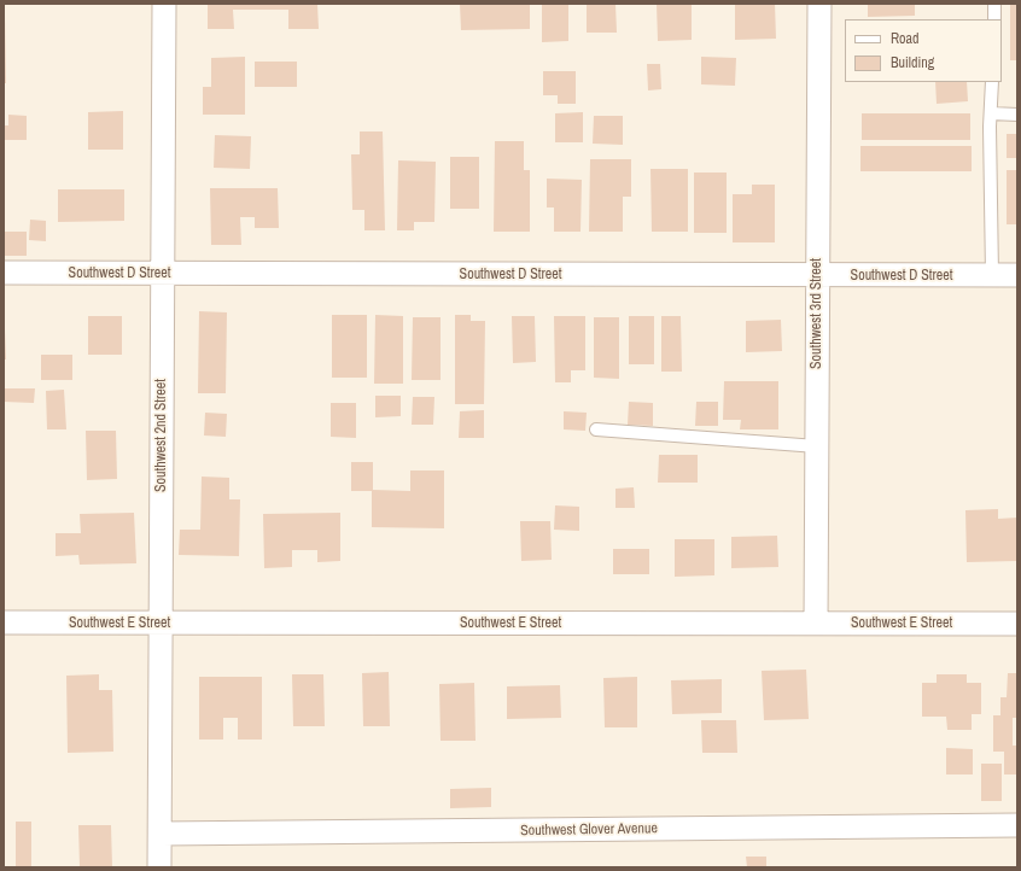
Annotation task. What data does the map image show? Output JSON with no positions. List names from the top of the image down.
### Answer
{
  "streets": {
    "street": [
      "Southwest D Street",
      "Southwest 3rd Street",
      "Southwest 2nd Street",
      "Southwest E Street",
      "Southwest Glover Avenue"
    ]
  },
  "crossings": [
    ["Southwest D Street", "Southwest 3rd Street"],
    ["Southwest D Street", "Southwest 2nd Street"],
    ["Southwest 3rd Street", "Southwest E Street"],
    ["Southwest 2nd Street", "Southwest E Street"],
    ["Southwest 2nd Street", "Southwest Glover Avenue"]
  ],
  "legend": ["Road", "Building"]
}
